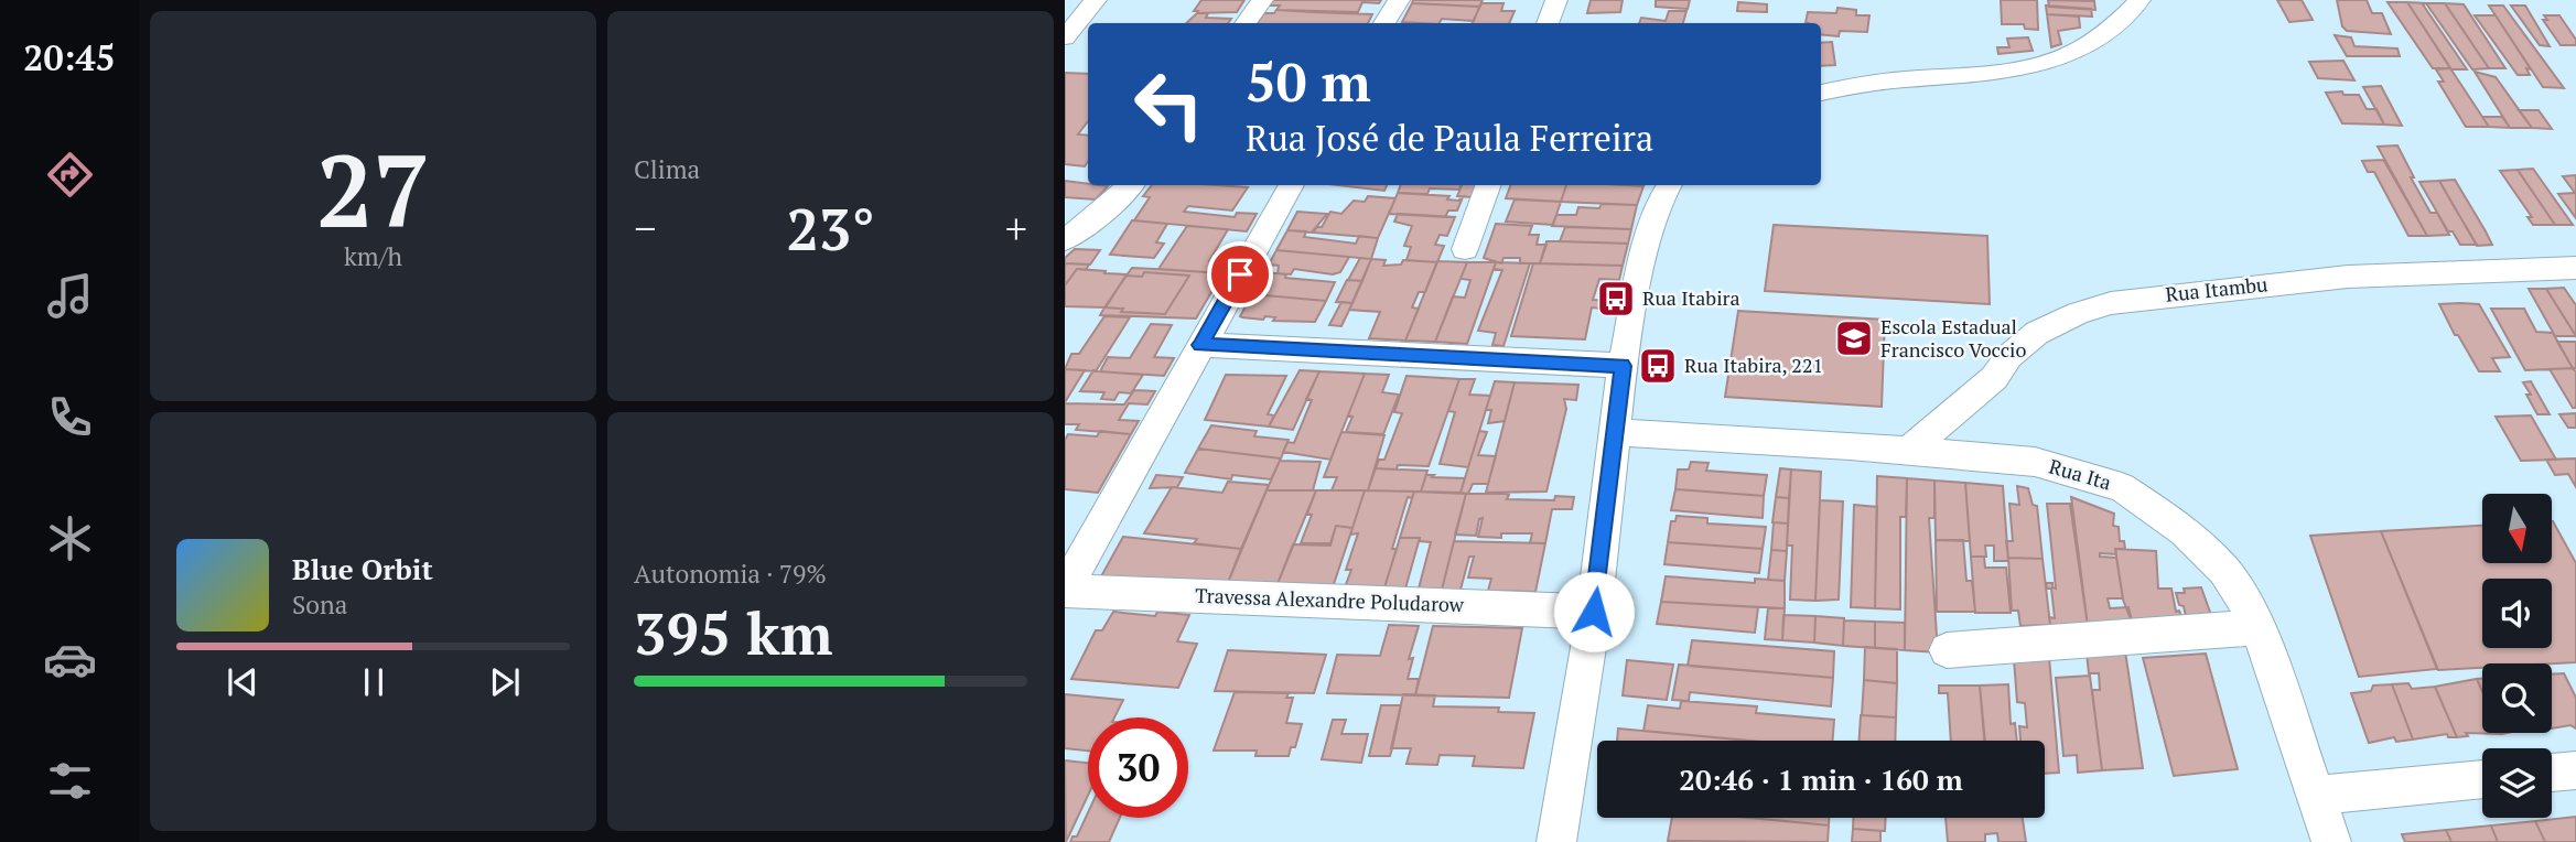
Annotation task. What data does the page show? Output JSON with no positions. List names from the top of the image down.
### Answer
{
  "streets": {
    "street": ["Rua Itambu", "Rua Ita", "Travessa Alexandre Poludarow"]
  },
  "crossings": [
    ["Rua Itambu", "Rua Ita"]
  ],
  "places": {
    "bus stop": ["Rua Itabira", "Rua Itabira, 221"],
    "school or university": ["Escola Estadual Francisco Voccio"]
  },
  "north": "bottom",
  "page": {
    "tabs": "20:45",
    "tile": [
      ["27", "km/h"],
      "Clima",
      ["Autonomia · 79%", "395 km"]
    ],
    "turn": ["50 m", "Rua José de Paula Ferreira"],
    "heat": ["−", "23°", "+"],
    "song": ["Blue Orbit", "Sona"],
    "limit": "30",
    "trip": "20:46 · 1 min · 160 m"
  }
}
